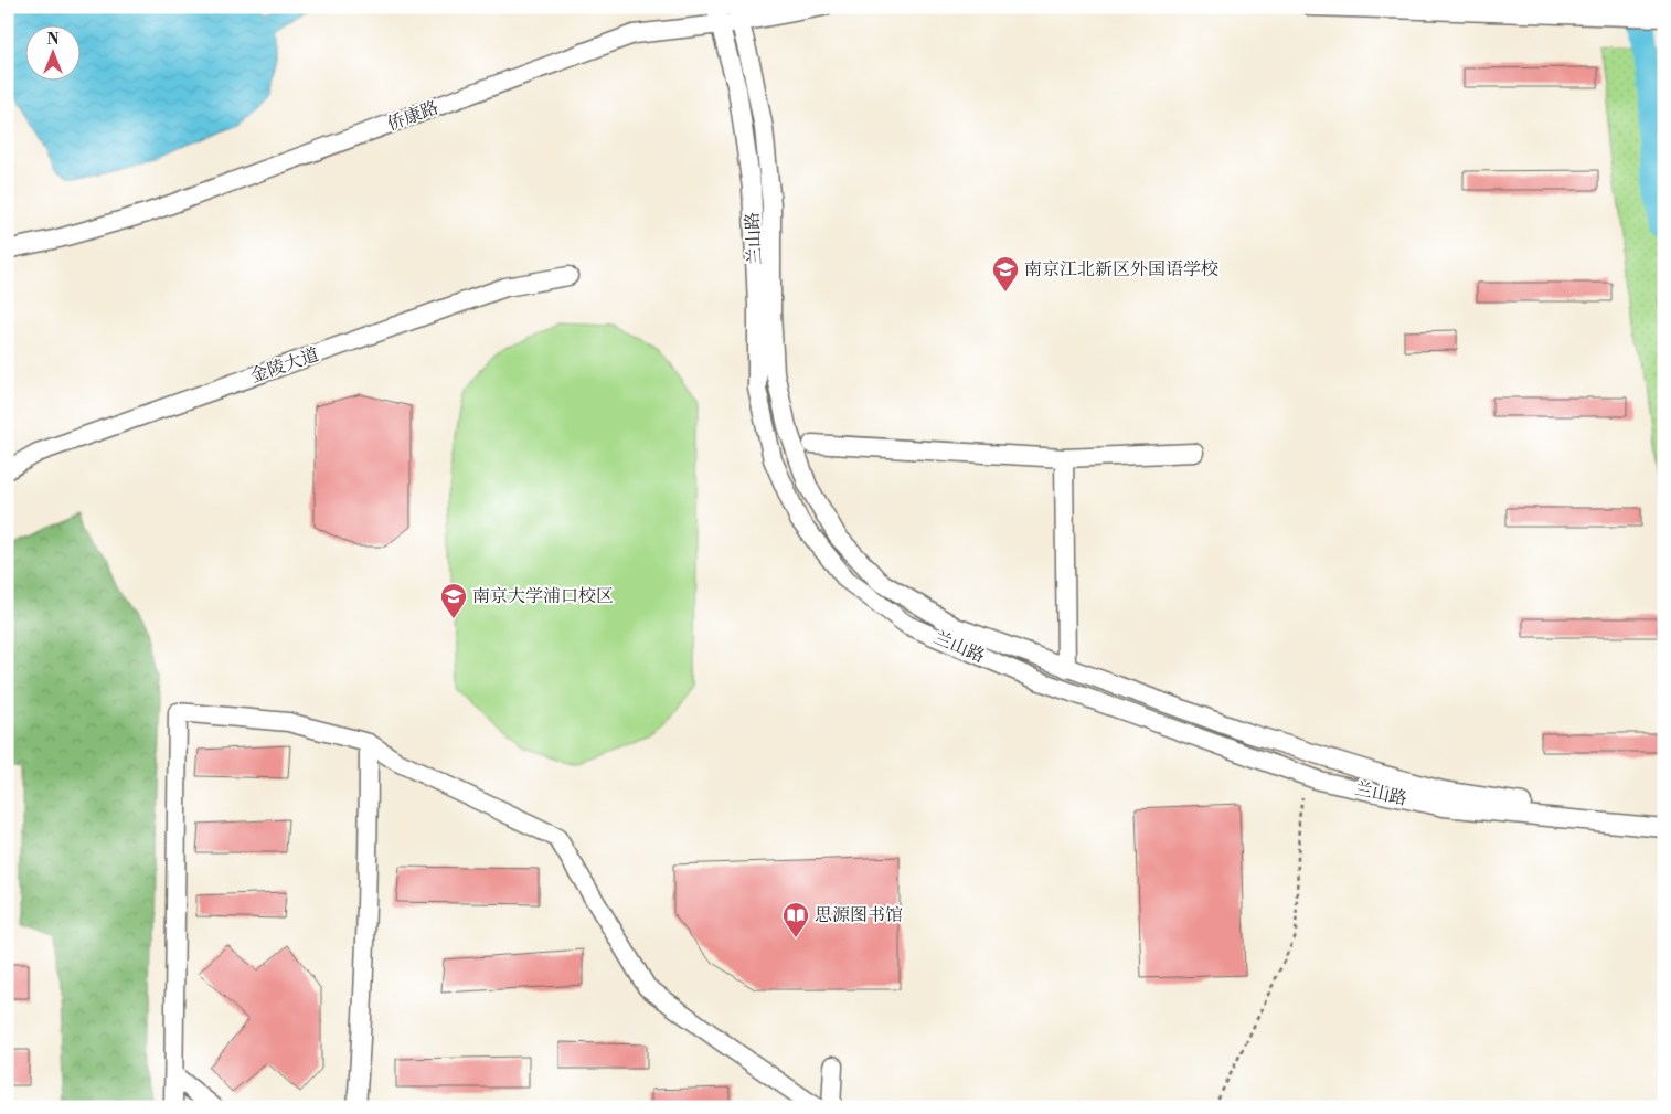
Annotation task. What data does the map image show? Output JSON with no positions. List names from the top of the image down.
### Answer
{
  "streets": {
    "street": ["侨康路", "兰山路", "金陵大道"]
  },
  "crossings": [
    ["侨康路", "兰山路"]
  ],
  "places": {
    "school or university": ["南京江北新区外国语学校", "南京大学浦口校区"],
    "library": ["思源图书馆"]
  },
  "north": "top"
}
